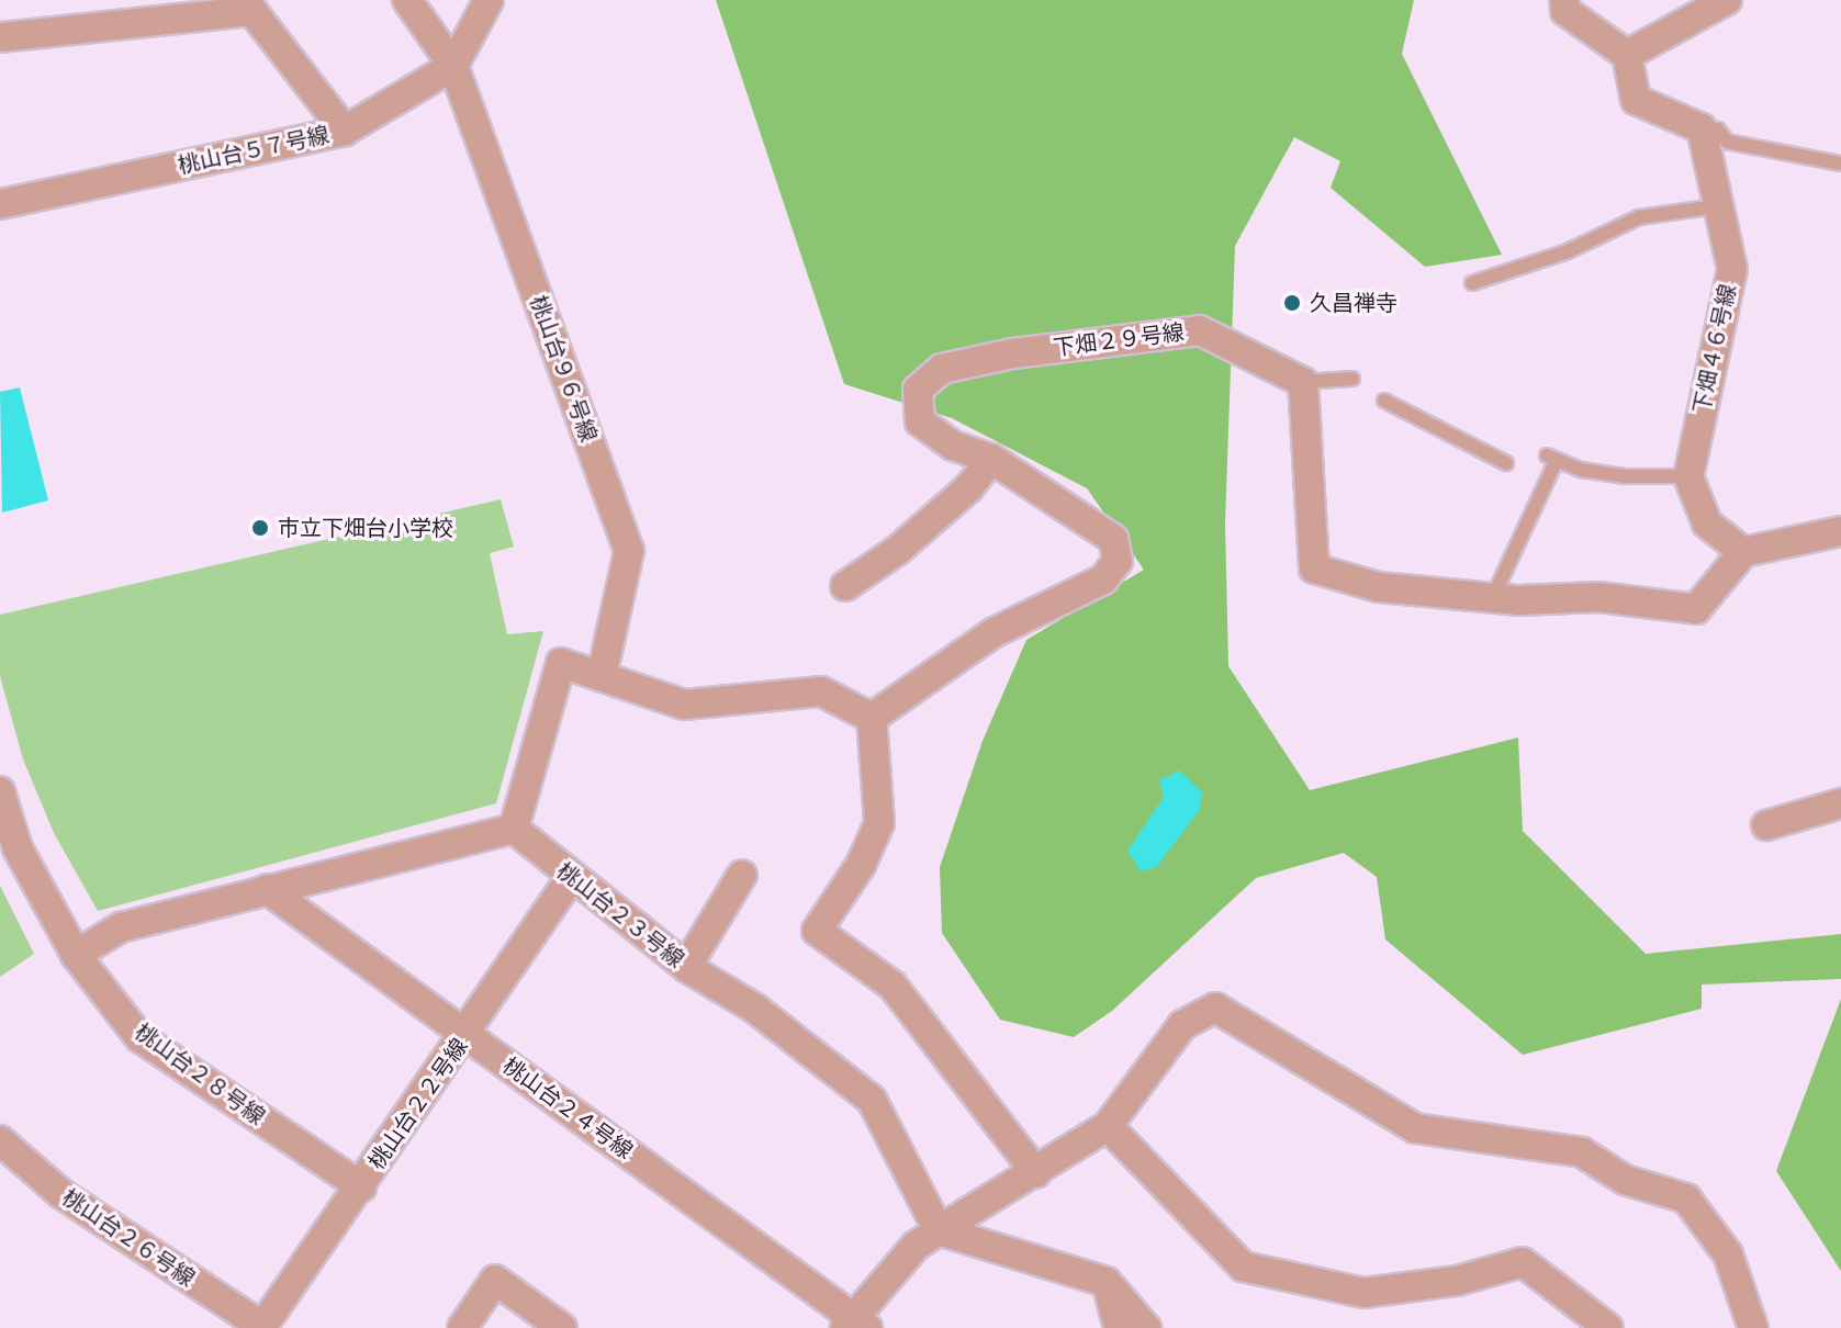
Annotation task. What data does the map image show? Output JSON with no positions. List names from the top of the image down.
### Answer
{
  "streets": {
    "street": [
      "桃山台５７号線",
      "下畑２９号線",
      "下畑４６号線",
      "桃山台９６号線",
      "桃山台２３号線",
      "桃山台２８号線",
      "桃山台２２号線",
      "桃山台２４号線",
      "桃山台２６号線"
    ]
  },
  "crossings": [
    ["桃山台２３号線", "桃山台２２号線"],
    ["桃山台２８号線", "桃山台２２号線"],
    ["桃山台２２号線", "桃山台２４号線"],
    ["桃山台２２号線", "桃山台２６号線"]
  ],
  "places": ["久昌禅寺", "市立下畑台小学校"]
}
